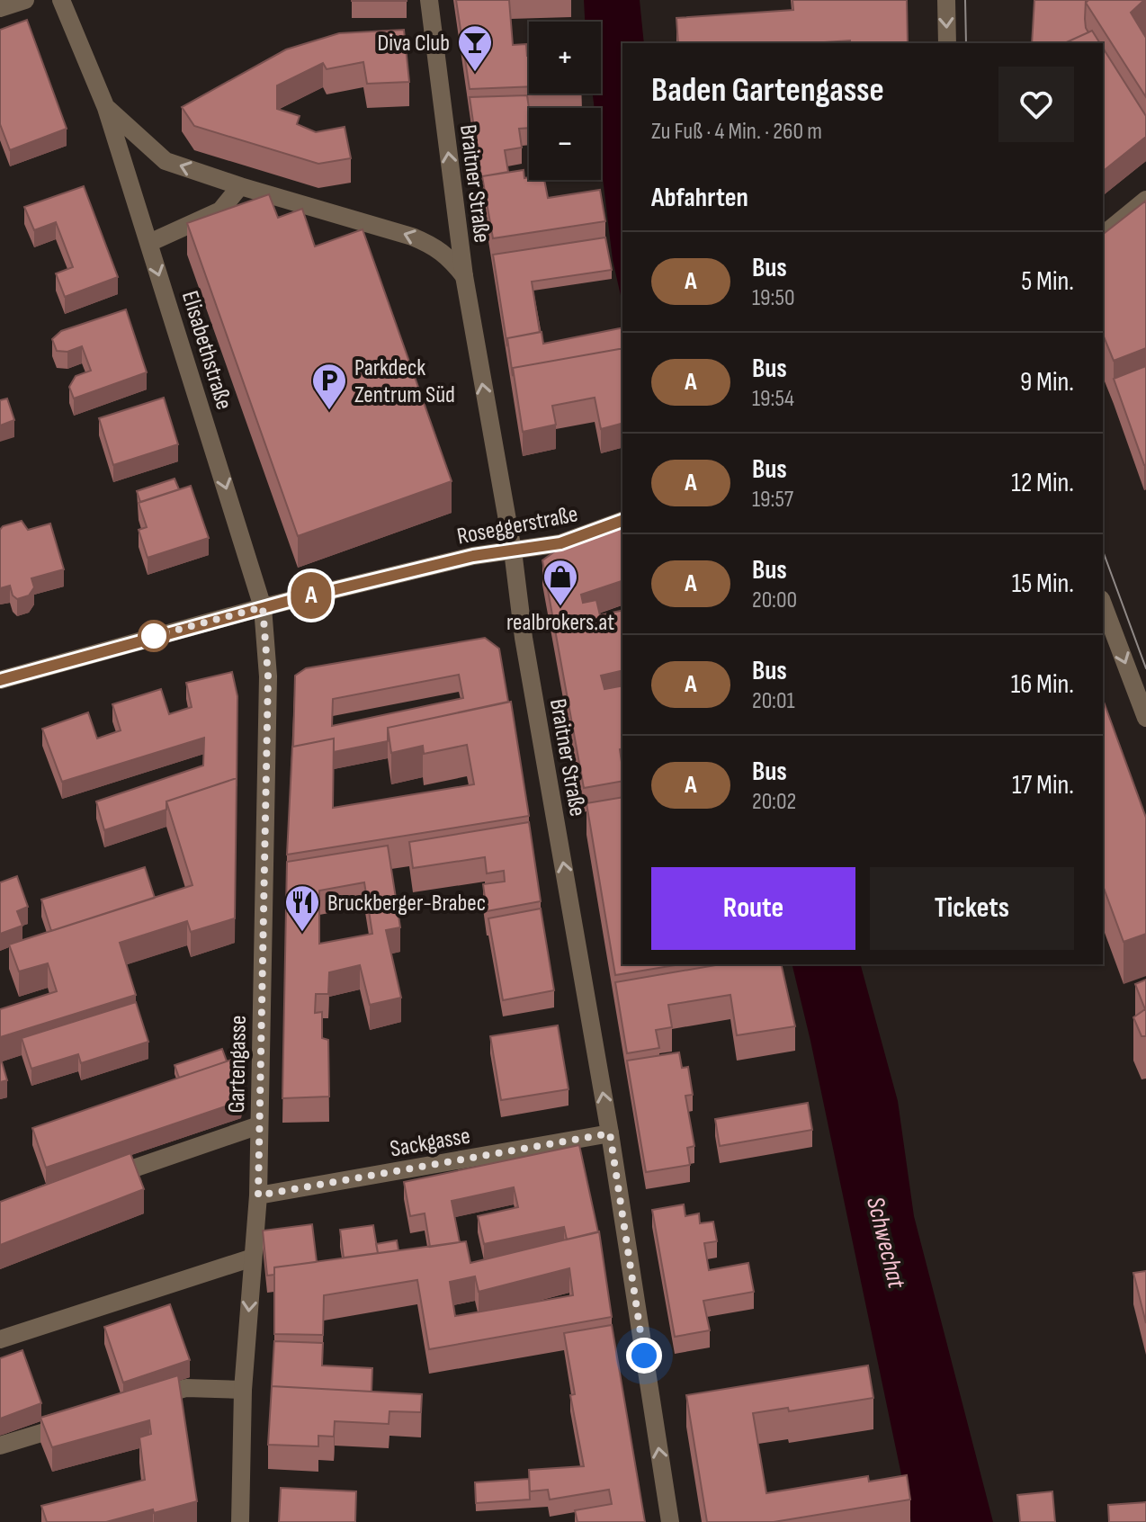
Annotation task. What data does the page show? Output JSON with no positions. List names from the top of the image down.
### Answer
{
  "streets": {
    "street": [
      "Braitner Straße",
      "Elisabethstraße",
      "Roseggerstraße",
      "Gartengasse",
      "Sackgasse"
    ]
  },
  "crossings": [
    ["Braitner Straße", "Elisabethstraße"],
    ["Braitner Straße", "Roseggerstraße"],
    ["Braitner Straße", "Sackgasse"],
    ["Elisabethstraße", "Roseggerstraße"],
    ["Elisabethstraße", "Gartengasse"],
    ["Roseggerstraße", "Gartengasse"],
    ["Gartengasse", "Sackgasse"]
  ],
  "one_way": ["Braitner Straße"],
  "water": ["Schwechat"],
  "places": {
    "bar": ["Diva Club"],
    "parking": ["Parkdeck Zentrum Süd"],
    "shop": ["realbrokers.at"],
    "restaurant": ["Bruckberger-Brabec"]
  },
  "lines": ["bus line A"],
  "page": {
    "on_map": "A",
    "map_buttons": ["+", "−"],
    "heading": [
      ["Baden Gartengasse", "Zu Fuß · 4 Min. · 260 m"],
      "Abfahrten"
    ],
    "list": [
      {
        "mark": "A",
        "name": "Bus",
        "note": "19:50",
        "value": "5 Min."
      },
      {
        "mark": "A",
        "name": "Bus",
        "note": "19:54",
        "value": "9 Min."
      },
      {
        "mark": "A",
        "name": "Bus",
        "note": "19:57",
        "value": "12 Min."
      },
      {
        "mark": "A",
        "name": "Bus",
        "note": "20:00",
        "value": "15 Min."
      },
      {
        "mark": "A",
        "name": "Bus",
        "note": "20:01",
        "value": "16 Min."
      },
      {
        "mark": "A",
        "name": "Bus",
        "note": "20:02",
        "value": "17 Min."
      }
    ],
    "buttons": ["Route", "Tickets"]
  }
}
